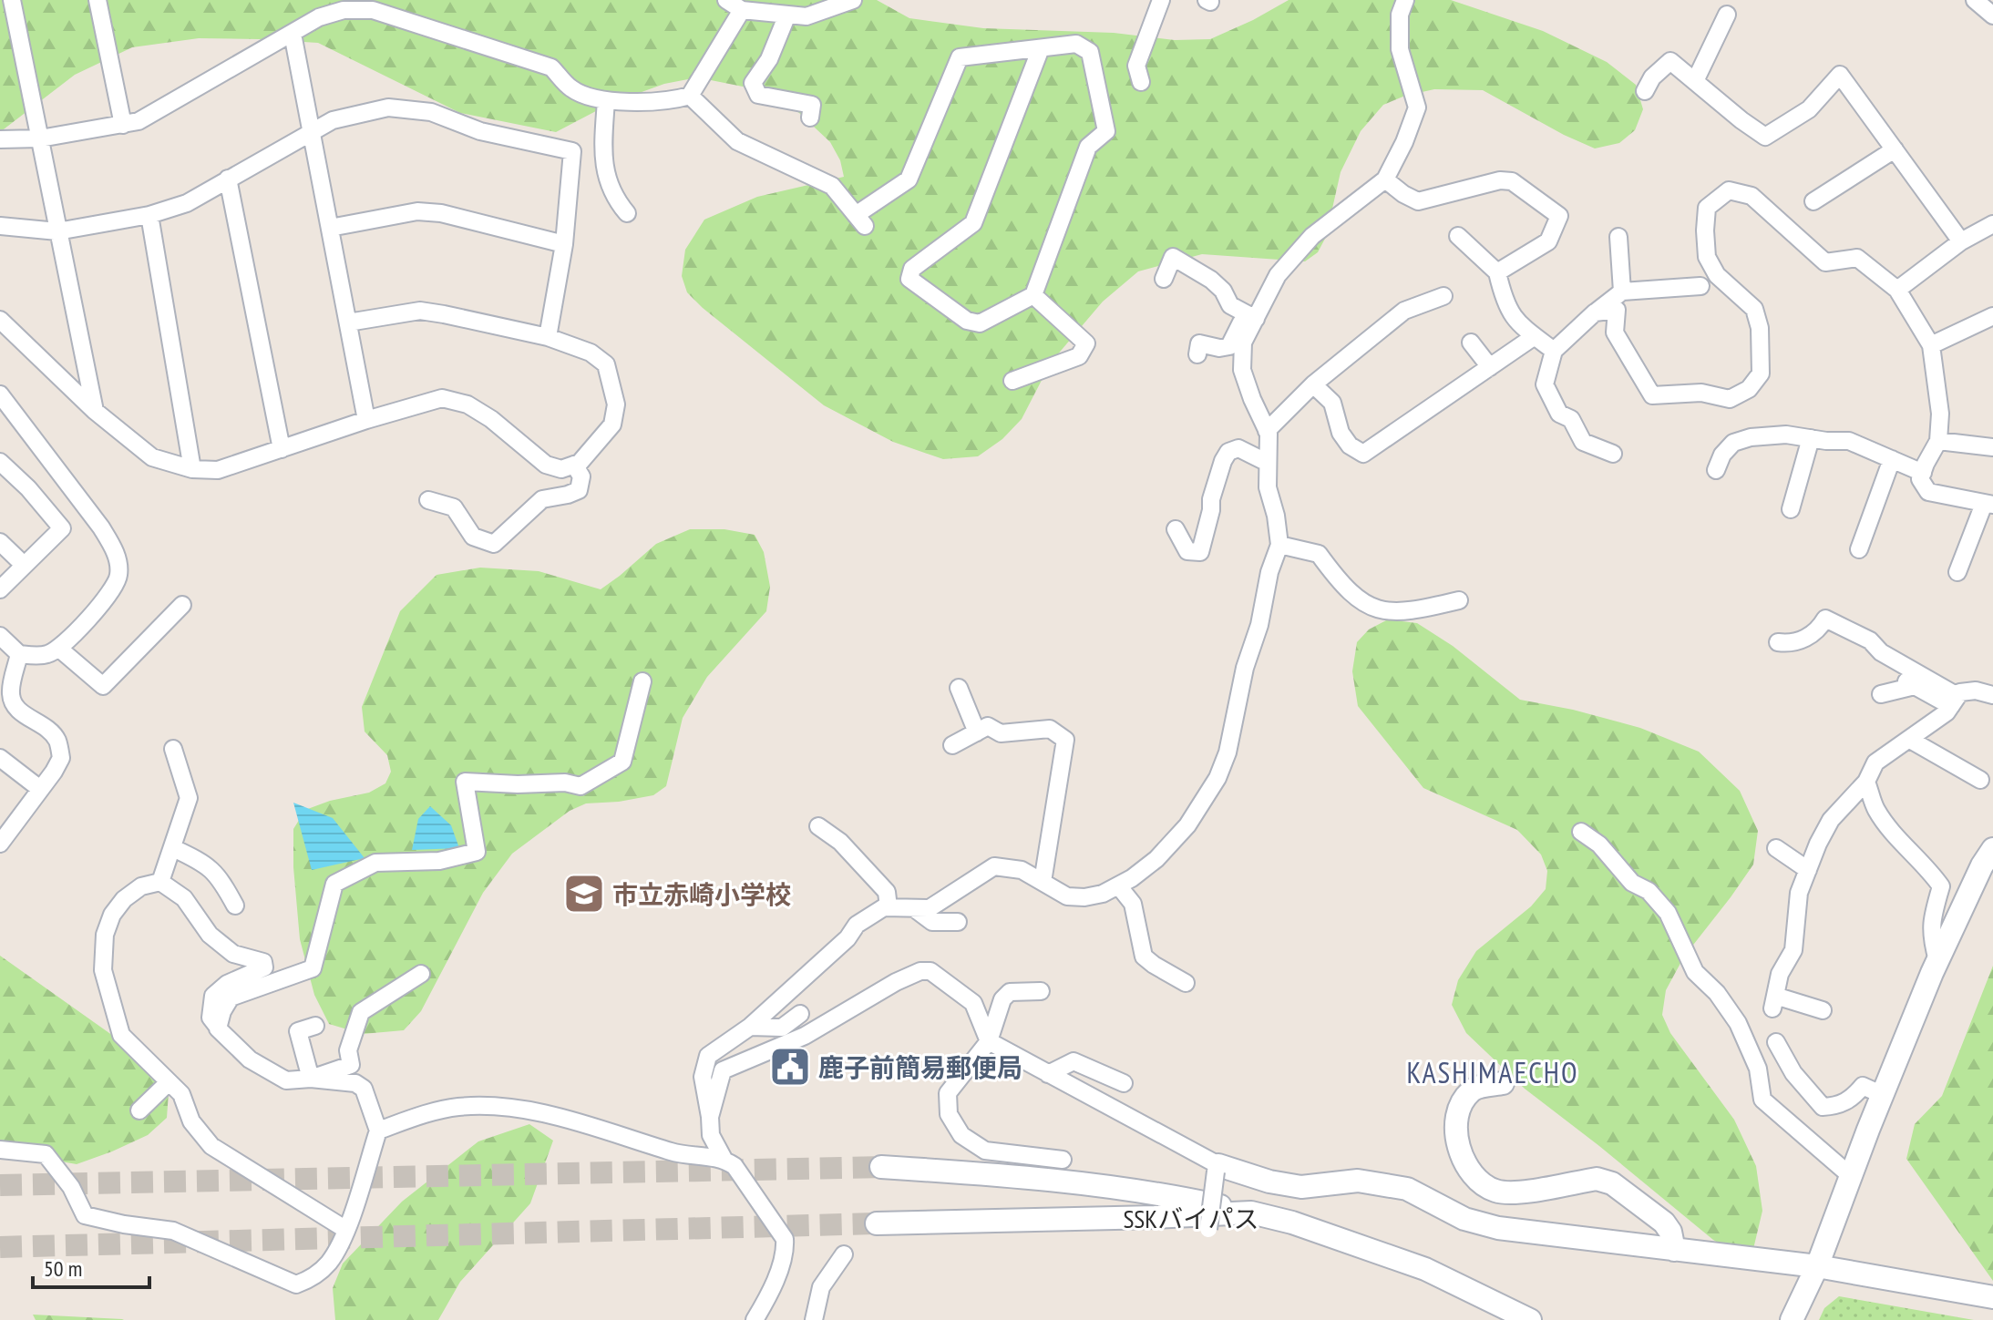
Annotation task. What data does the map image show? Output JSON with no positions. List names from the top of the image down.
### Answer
{
  "streets": {
    "street": ["SSKバイパス"]
  },
  "districts": ["KASHIMAECHO"],
  "places": {
    "school or university": ["市立赤崎小学校"],
    "public building": ["鹿子前簡易郵便局"]
  },
  "scale_bar": "50 m"
}
